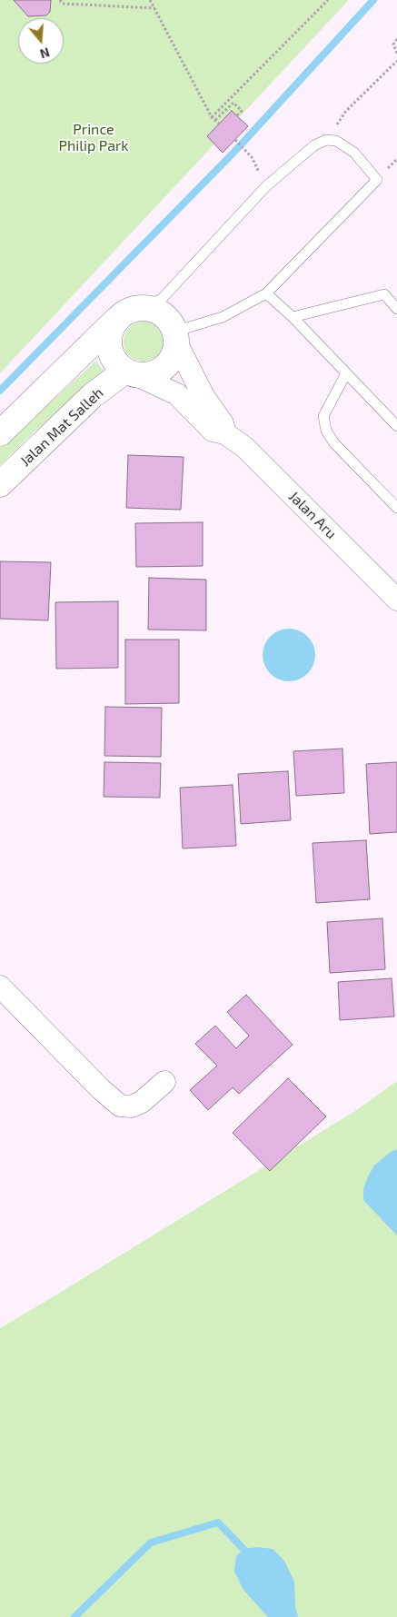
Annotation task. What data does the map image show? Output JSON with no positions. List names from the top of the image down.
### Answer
{
  "streets": {
    "main road": ["Jalan Mat Salleh"],
    "street": ["Jalan Aru"]
  },
  "crossings": [
    ["Jalan Mat Salleh", "Jalan Aru"]
  ],
  "parks": ["Prince Philip Park"],
  "north": "bottom"
}
